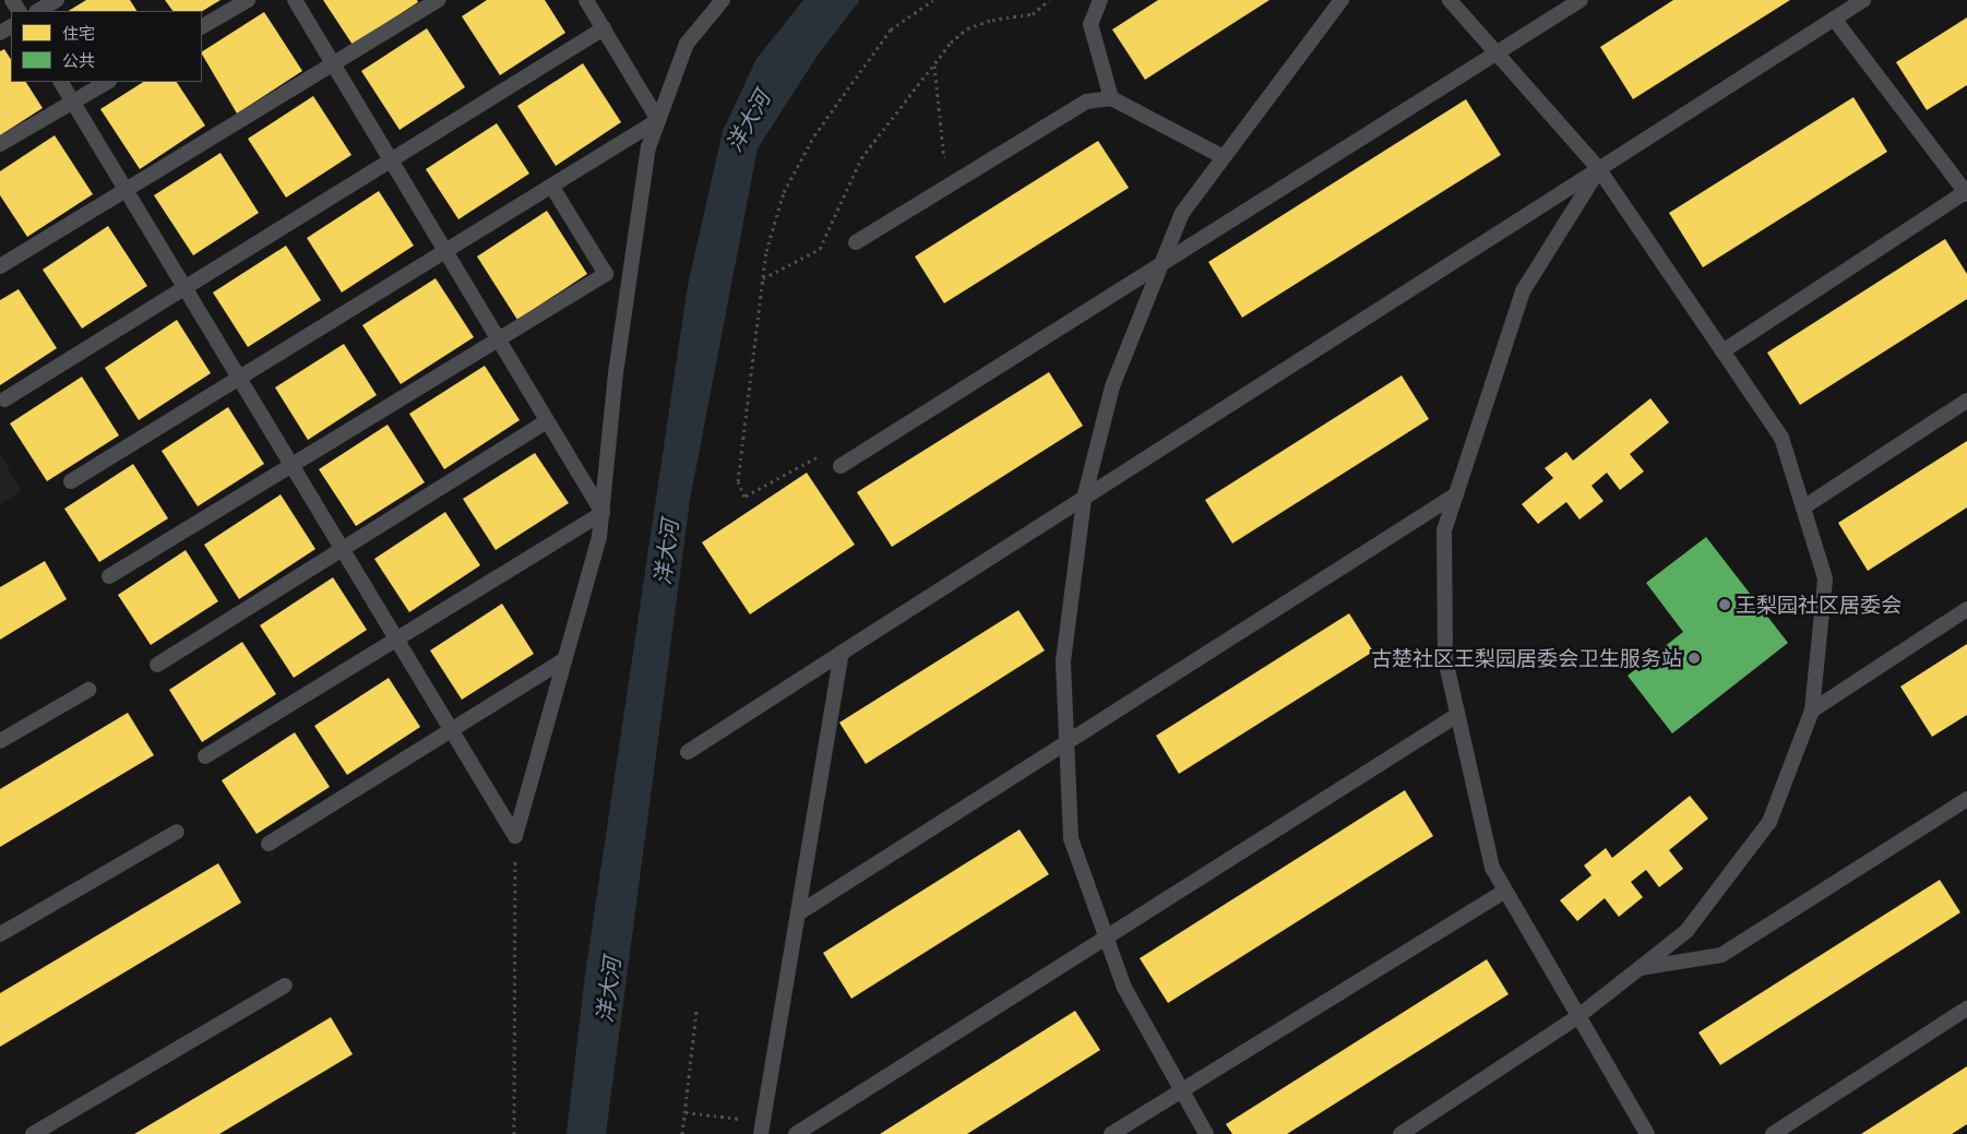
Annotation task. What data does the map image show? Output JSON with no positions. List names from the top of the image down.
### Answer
{
  "water": ["洋大河"],
  "places": ["王梨园社区居委会", "古楚社区王梨园居委会卫生服务站"],
  "legend": ["住宅", "公共"]
}
